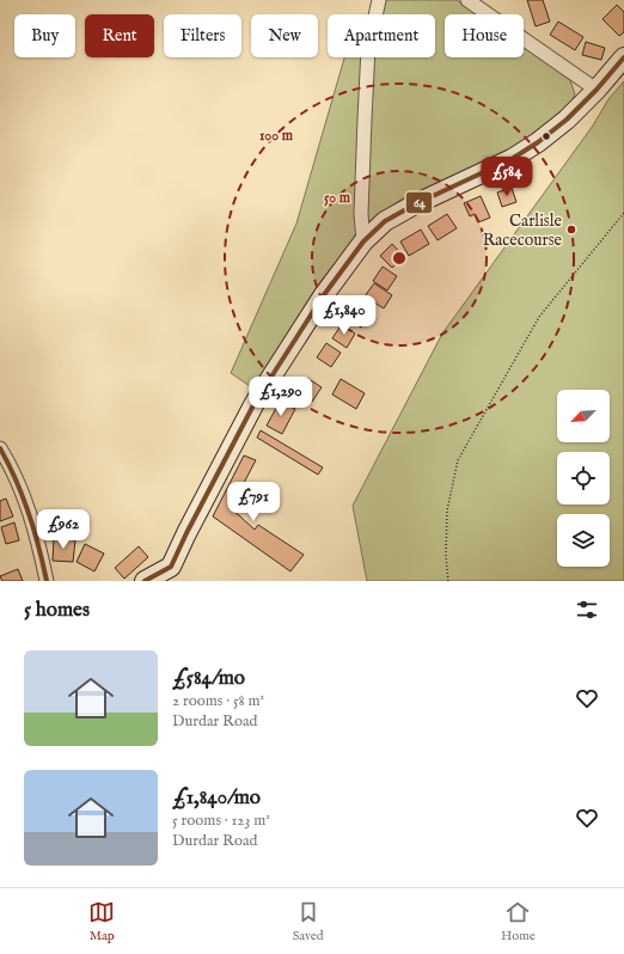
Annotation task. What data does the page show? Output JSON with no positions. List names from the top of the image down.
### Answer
{
  "places": ["Carlisle Racecourse"],
  "lines": ["transit line 64"],
  "north": "bottom left",
  "page": {
    "chip": [
      "Buy",
      "Rent",
      "Filters",
      "New",
      "Apartment",
      "House"
    ],
    "price": [
      "£584",
      "£1,840",
      "£1,290",
      "£791",
      "£962"
    ],
    "heading": "5 homes",
    "list": [
      {
        "name": "£584/mo",
        "note": "2 rooms · 58 m² · Durdar Road"
      },
      {
        "name": "£1,840/mo",
        "note": "5 rooms · 123 m² · Durdar Road"
      }
    ],
    "tabs": ["Map", "Saved", "Home"]
  },
  "rings": ["100 m", "50 m"]
}
